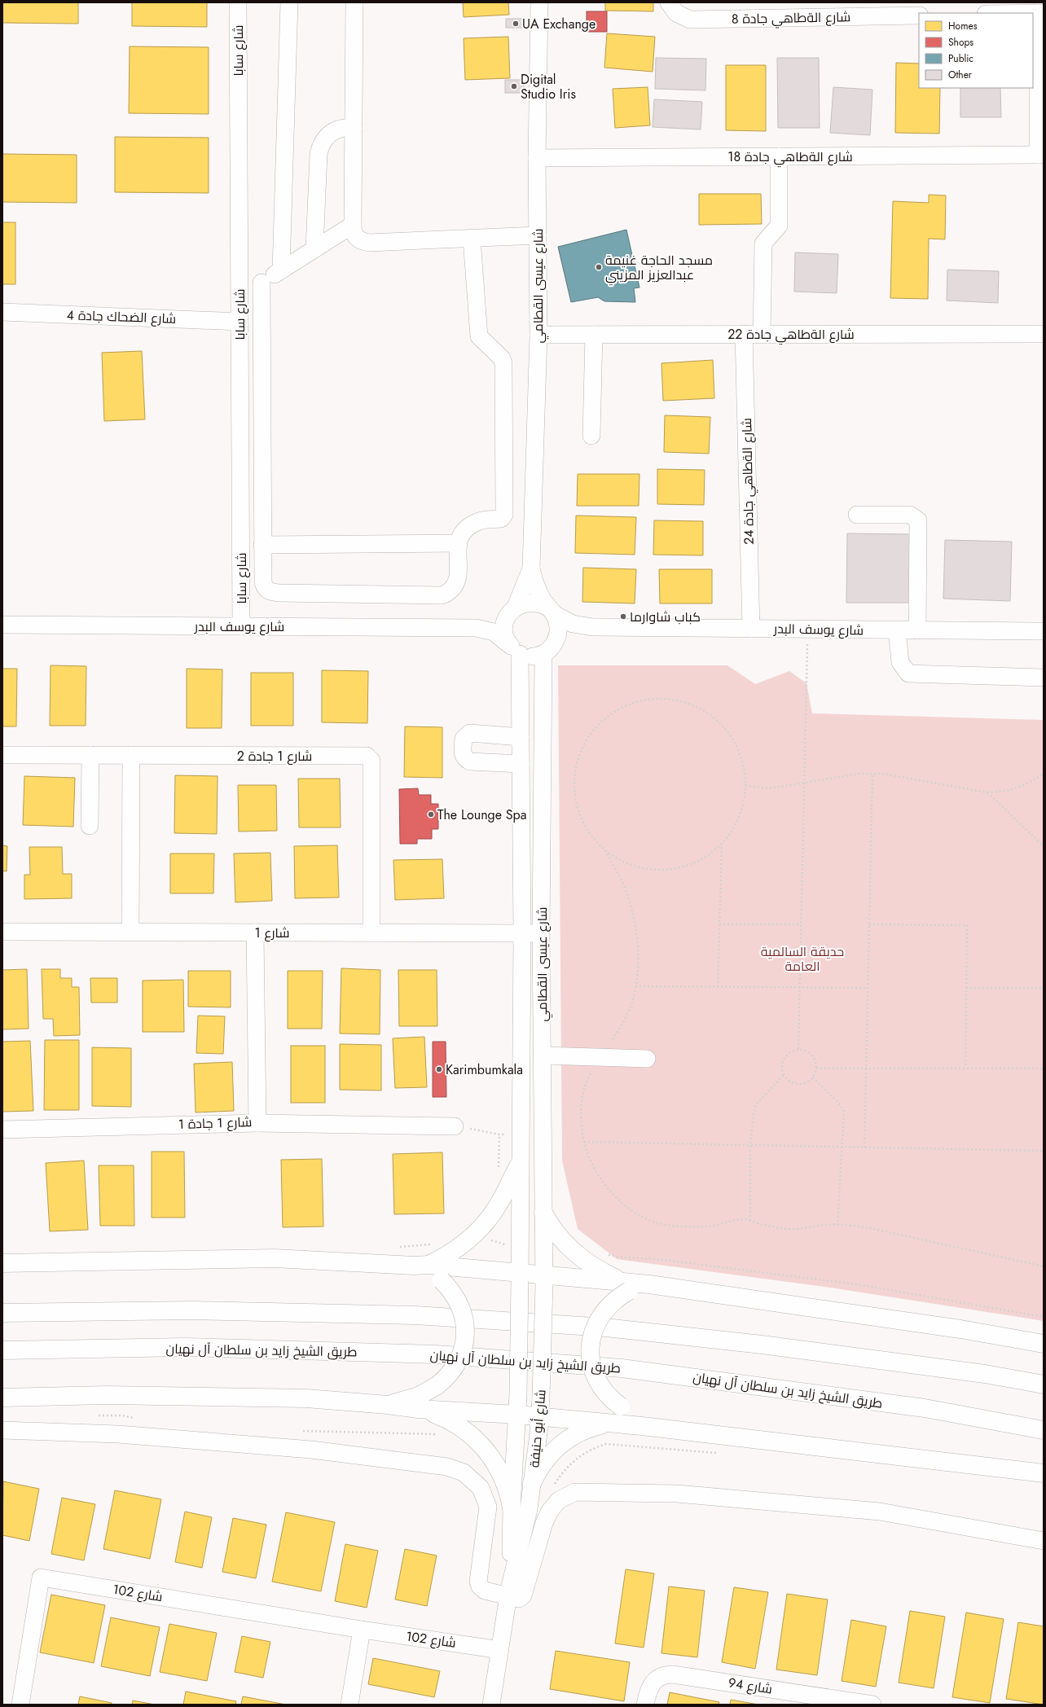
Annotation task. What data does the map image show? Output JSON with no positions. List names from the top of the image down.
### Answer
{
  "streets": {
    "main road": ["طريق الشيخ زايد بن سلطان آل نهيان"],
    "street": [
      "شارع الةطاهي جادة 8",
      "شارع سابا",
      "شارع الةطاهي جادة 18",
      "شارع عيسى القطامي",
      "شارع الضحاك جادة 4",
      "شارع الةطاهي جادة 22",
      "شارع الةطاهي جادة 24",
      "شارع يوسف البدر",
      "شارع 1 جادة 2",
      "شارع 1",
      "شارع 1 جادة 1",
      "شارع أبو حنيفة",
      "شارع 102",
      "شارع 94"
    ]
  },
  "crossings": [
    ["شارع سابا", "شارع الضحاك جادة 4"],
    ["شارع سابا", "شارع يوسف البدر"],
    ["شارع الةطاهي جادة 18", "شارع عيسى القطامي"],
    ["شارع عيسى القطامي", "شارع الةطاهي جادة 22"],
    ["شارع عيسى القطامي", "شارع يوسف البدر"],
    ["شارع عيسى القطامي", "شارع 1"],
    ["شارع عيسى القطامي", "شارع أبو حنيفة"],
    ["شارع الةطاهي جادة 22", "شارع الةطاهي جادة 24"],
    ["شارع الةطاهي جادة 24", "شارع يوسف البدر"],
    ["شارع 1 جادة 2", "شارع 1"],
    ["شارع 1", "شارع 1 جادة 1"],
    ["شارع أبو حنيفة", "شارع 102"]
  ],
  "parks": ["حديقة السالمية العامة"],
  "places": [
    "UA Exchange",
    "Digital Studio Iris",
    "مسجد الحاجة غنيمة عبدالعزيز المزيني",
    "كباب شاوارما",
    "The Lounge Spa",
    "Karimbumkala"
  ],
  "legend": [
    "Homes",
    "Shops",
    "Public",
    "Other"
  ]
}
